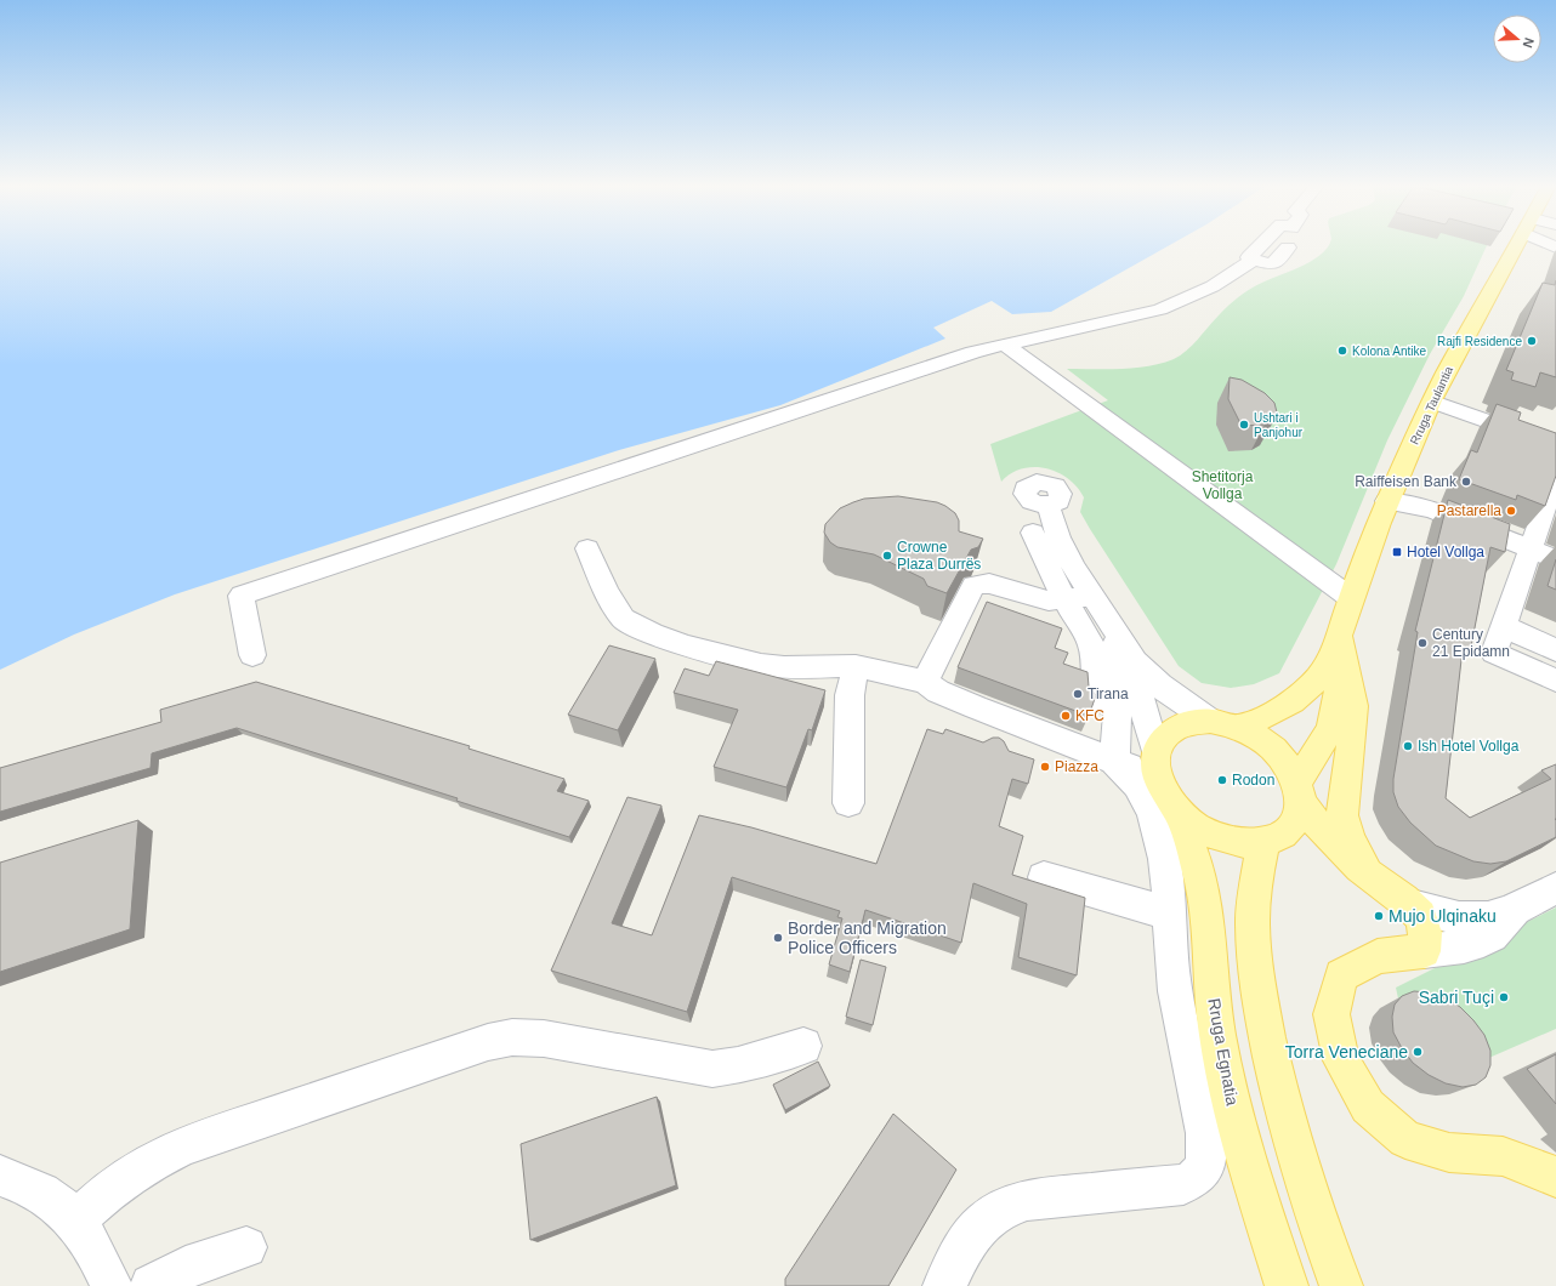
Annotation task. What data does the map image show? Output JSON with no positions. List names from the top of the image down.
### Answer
{
  "streets": {
    "main road": ["Rruga Taulantia", "Rruga Egnatia"]
  },
  "crossings": [
    ["Rruga Taulantia", "Rruga Egnatia"]
  ],
  "parks": ["Shetitorja Vollga"],
  "places": {
    "other": [
      "Rajfi Residence",
      "Kolona Antike",
      "Ushtari i Panjohur",
      "Raiffeisen Bank",
      "Pastarella",
      "Crowne Plaza Durrës",
      "Century 21 Epidamn",
      "Tirana",
      "KFC",
      "Ish Hotel Vollga",
      "Piazza",
      "Rodon",
      "Mujo Ulqinaku",
      "Border and Migration Police Officers",
      "Sabri Tuçi",
      "Torra Veneciane"
    ],
    "transit": ["Hotel Vollga"]
  },
  "north": "right"
}
